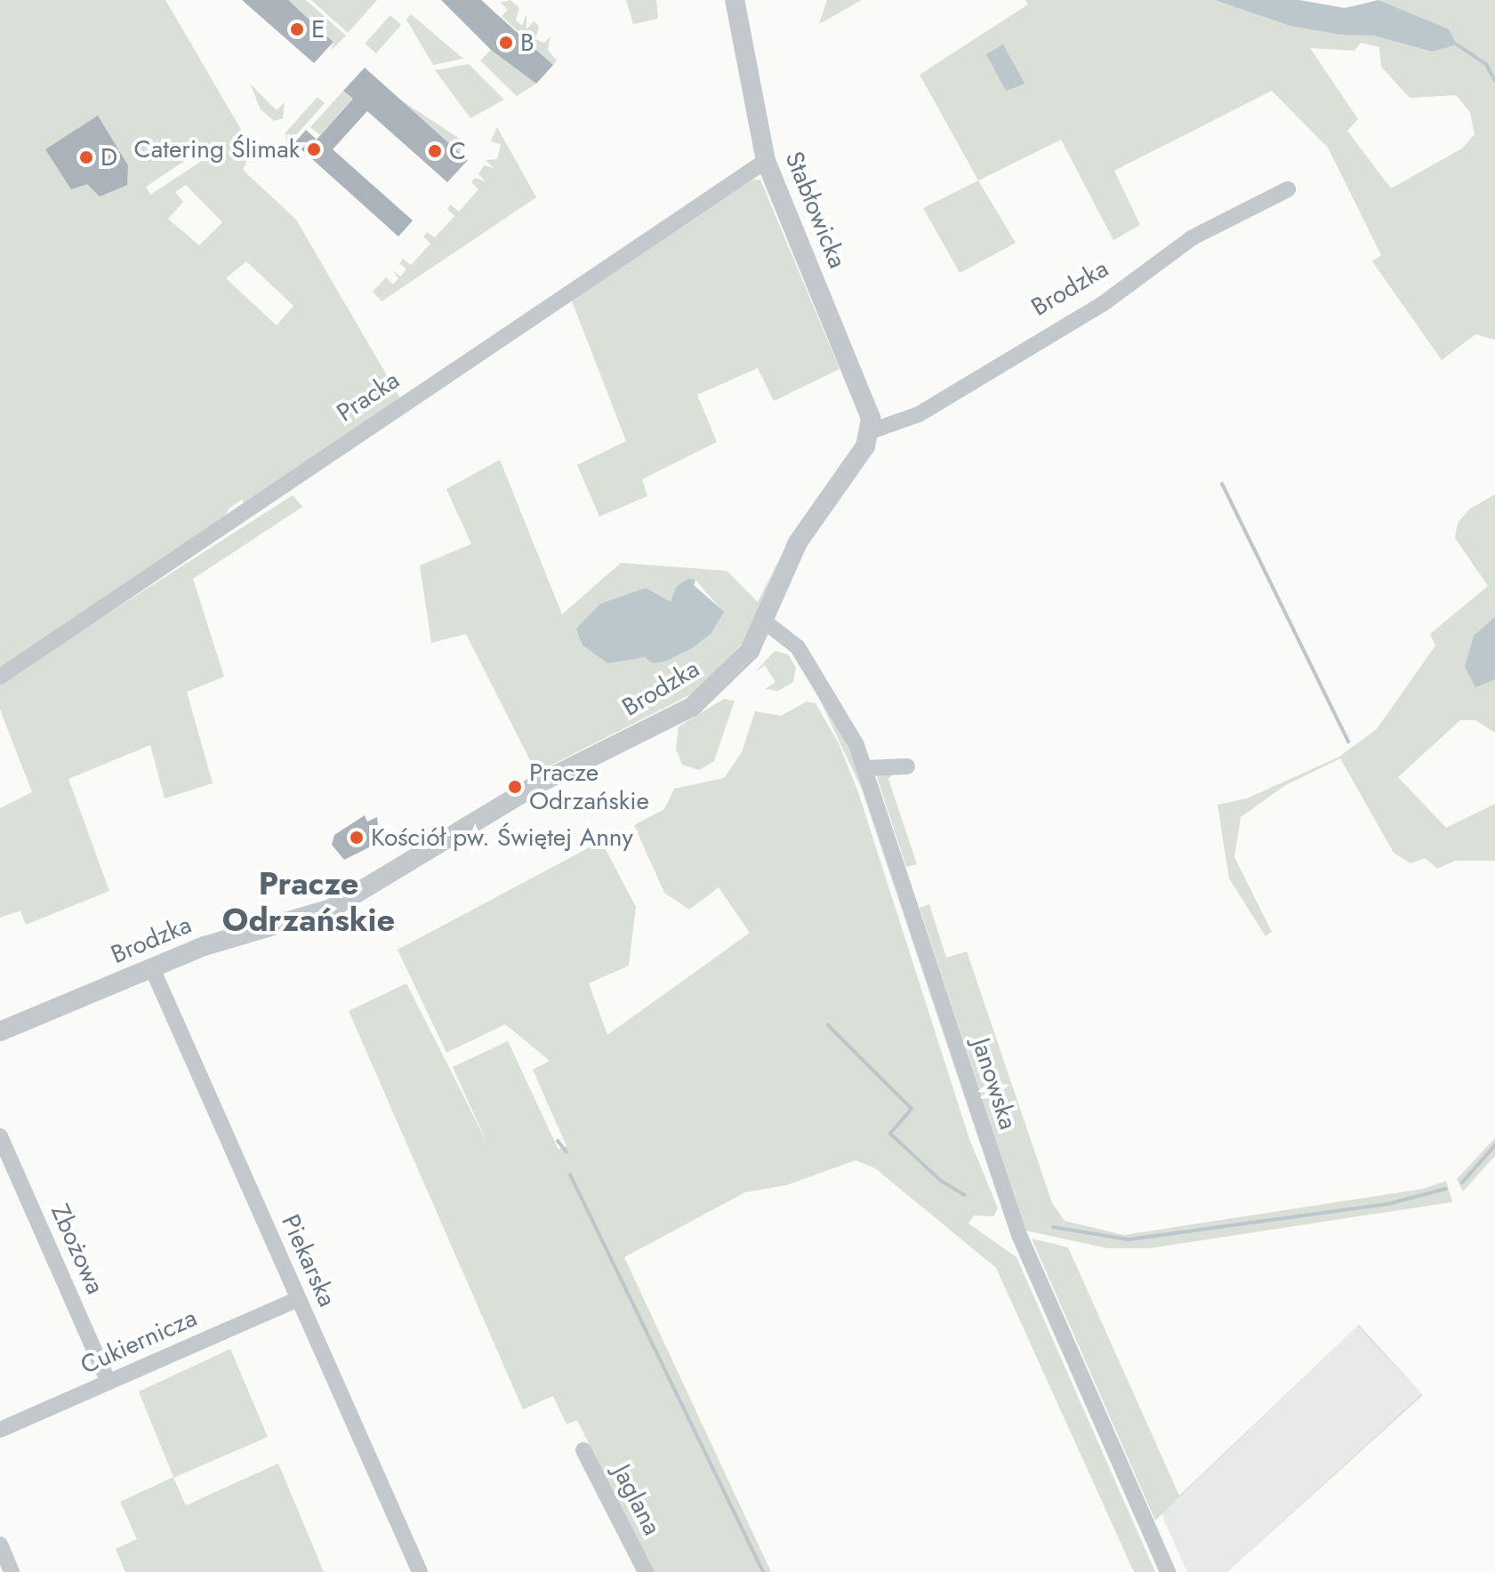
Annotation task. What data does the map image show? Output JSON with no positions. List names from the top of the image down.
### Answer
{
  "streets": {
    "street": [
      "Stabłowicka",
      "Brodzka",
      "Pracka",
      "Janowska",
      "Zbożowa",
      "Piekarska",
      "Cukiernicza",
      "Jaglana"
    ]
  },
  "crossings": [
    ["Stabłowicka", "Brodzka"],
    ["Stabłowicka", "Pracka"],
    ["Brodzka", "Janowska"],
    ["Brodzka", "Piekarska"],
    ["Zbożowa", "Cukiernicza"],
    ["Piekarska", "Cukiernicza"]
  ],
  "districts": ["Pracze Odrzańskie"],
  "places": [
    "E",
    "B",
    "Catering Ślimak",
    "C",
    "D",
    "Pracze Odrzańskie",
    "Kościół pw. Świętej Anny"
  ]
}
